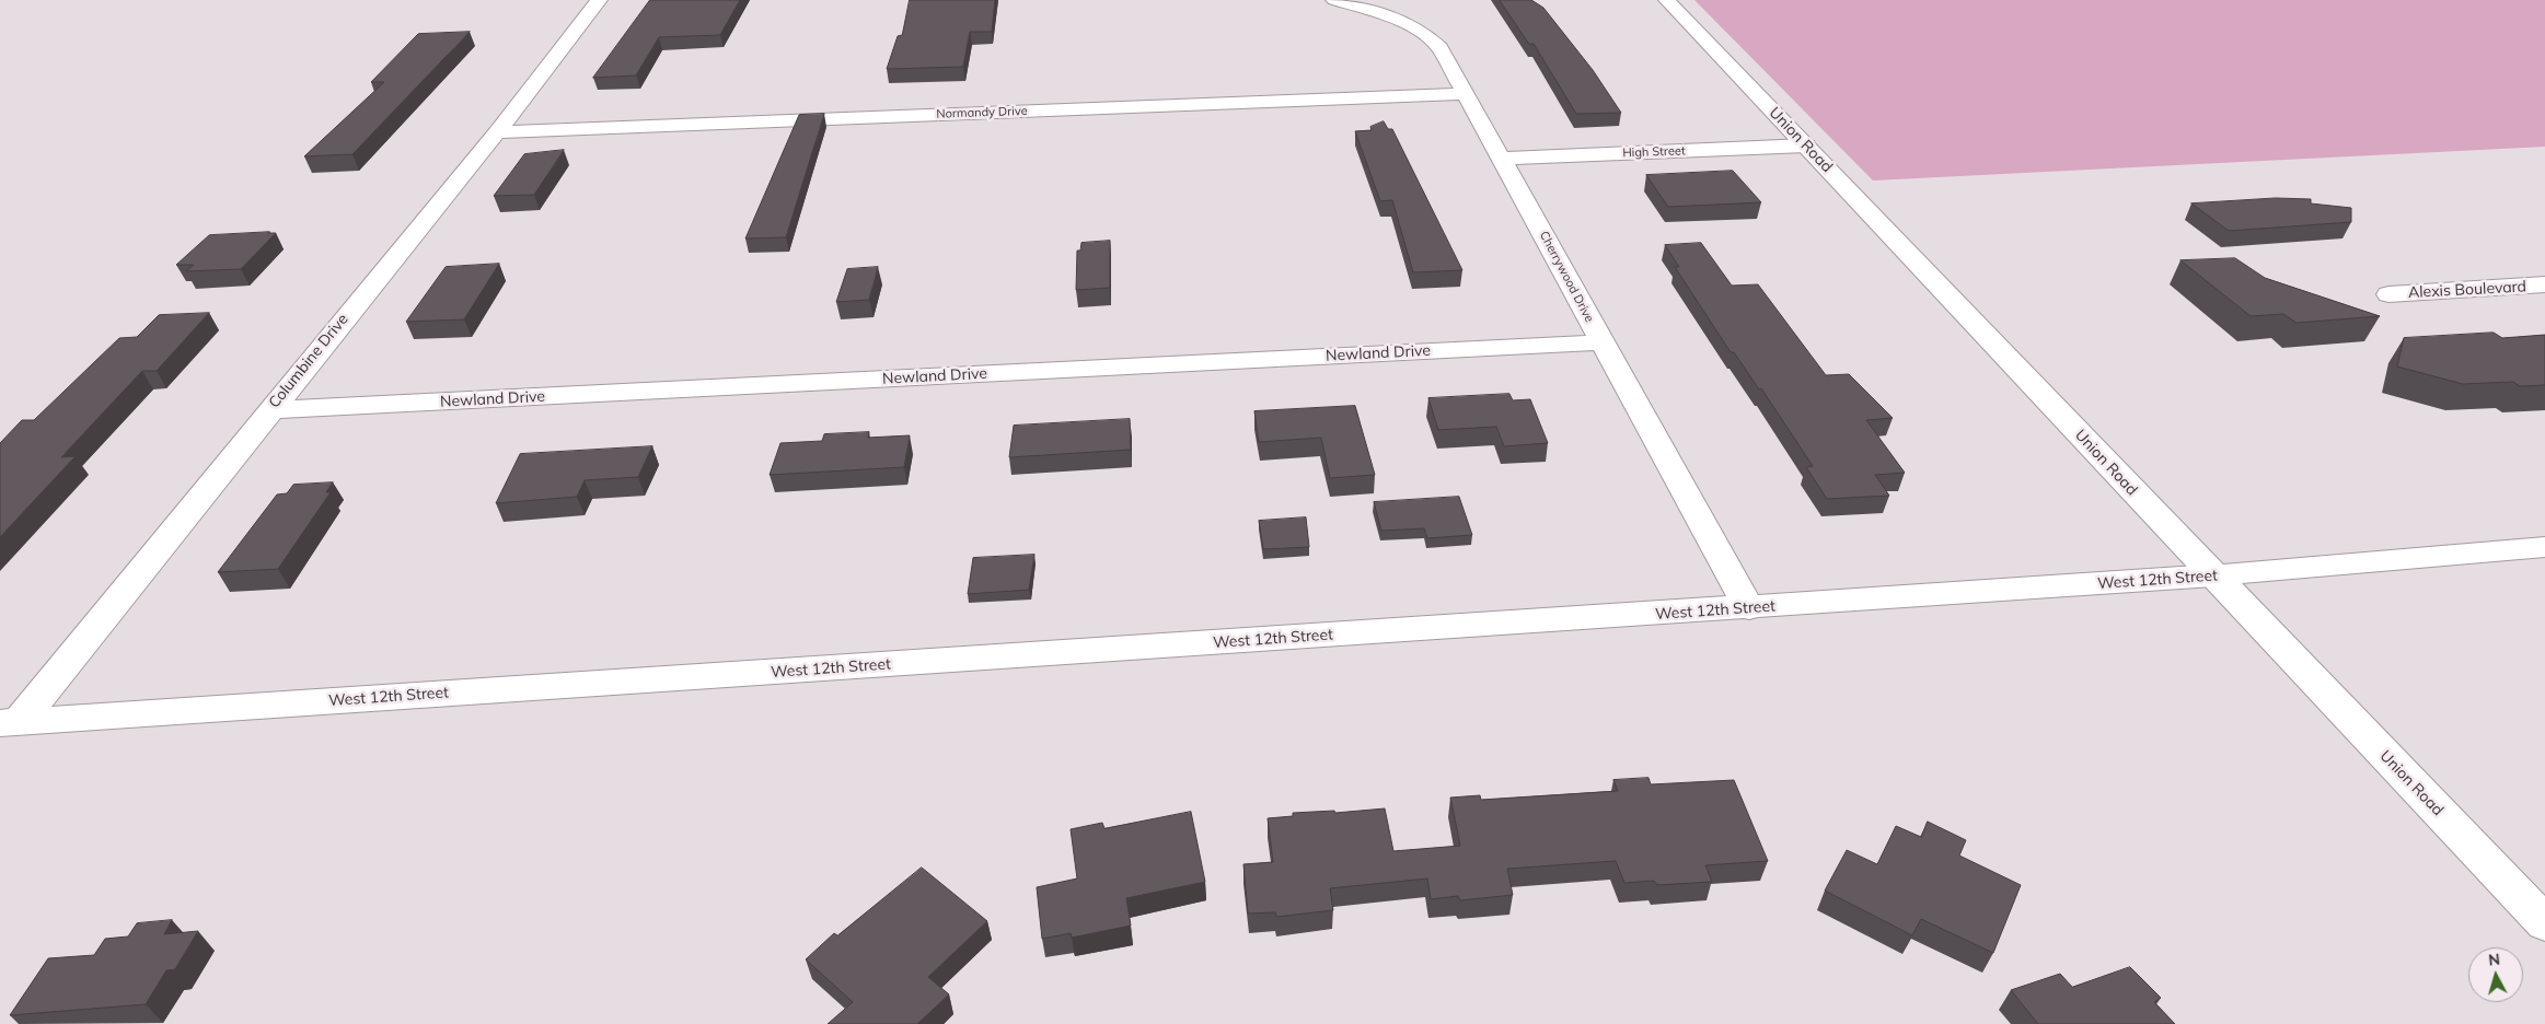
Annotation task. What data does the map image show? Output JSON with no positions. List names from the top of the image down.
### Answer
{
  "streets": {
    "street": [
      "Normandy Drive",
      "Union Road",
      "High Street",
      "Cherrywood Drive",
      "Alexis Boulevard",
      "Newland Drive",
      "Columbine Drive",
      "West 12th Street"
    ]
  },
  "crossings": [
    ["Normandy Drive", "Cherrywood Drive"],
    ["Normandy Drive", "Columbine Drive"],
    ["Union Road", "High Street"],
    ["Union Road", "West 12th Street"],
    ["High Street", "Cherrywood Drive"],
    ["Cherrywood Drive", "Newland Drive"],
    ["Cherrywood Drive", "West 12th Street"],
    ["Newland Drive", "Columbine Drive"],
    ["Columbine Drive", "West 12th Street"]
  ],
  "north": "top"
}
